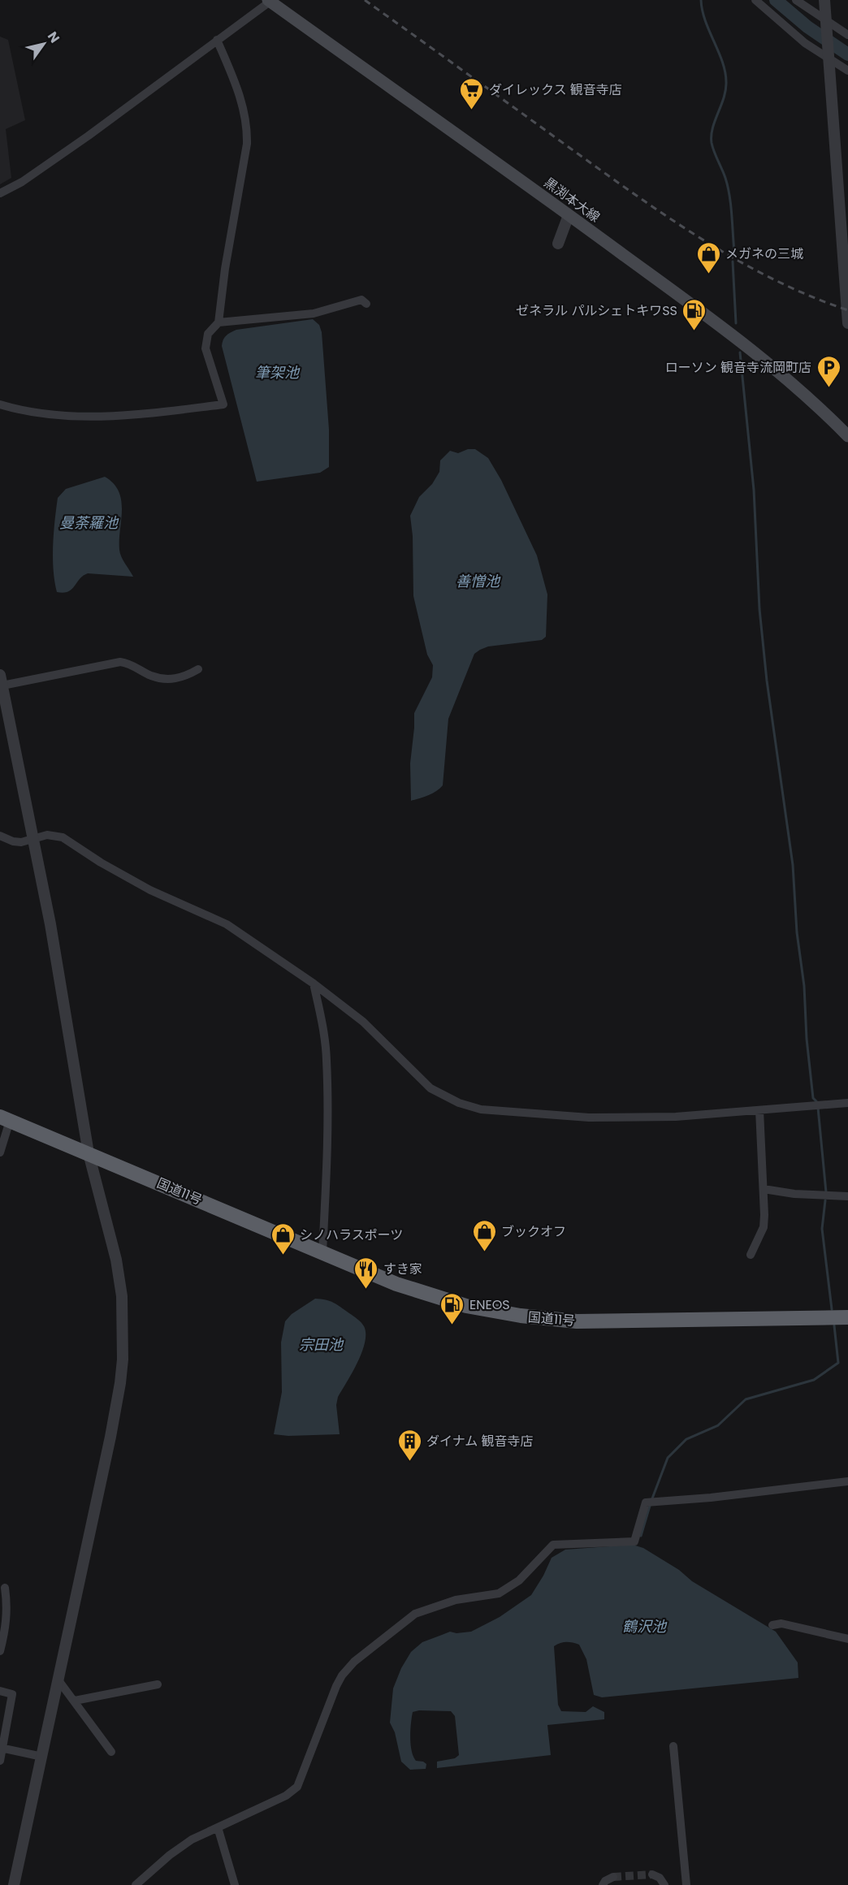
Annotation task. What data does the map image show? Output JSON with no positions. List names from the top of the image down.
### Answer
{
  "streets": {
    "highway": ["国道11号"],
    "main road": ["黒渕本大線"]
  },
  "water": [
    "筆架池",
    "曼荼羅池",
    "善憎池",
    "宗田池",
    "鶴沢池"
  ],
  "places": {
    "supermarket": ["ダイレックス 観音寺店"],
    "shop": ["メガネの三城", "ブックオフ", "シノハラスポーツ"],
    "fuel station": ["ゼネラル パルシェトキワSS", "ENEOS"],
    "parking": ["ローソン 観音寺流岡町店"],
    "restaurant": ["すき家"],
    "building": ["ダイナム 観音寺店"]
  },
  "north": "top right"
}
